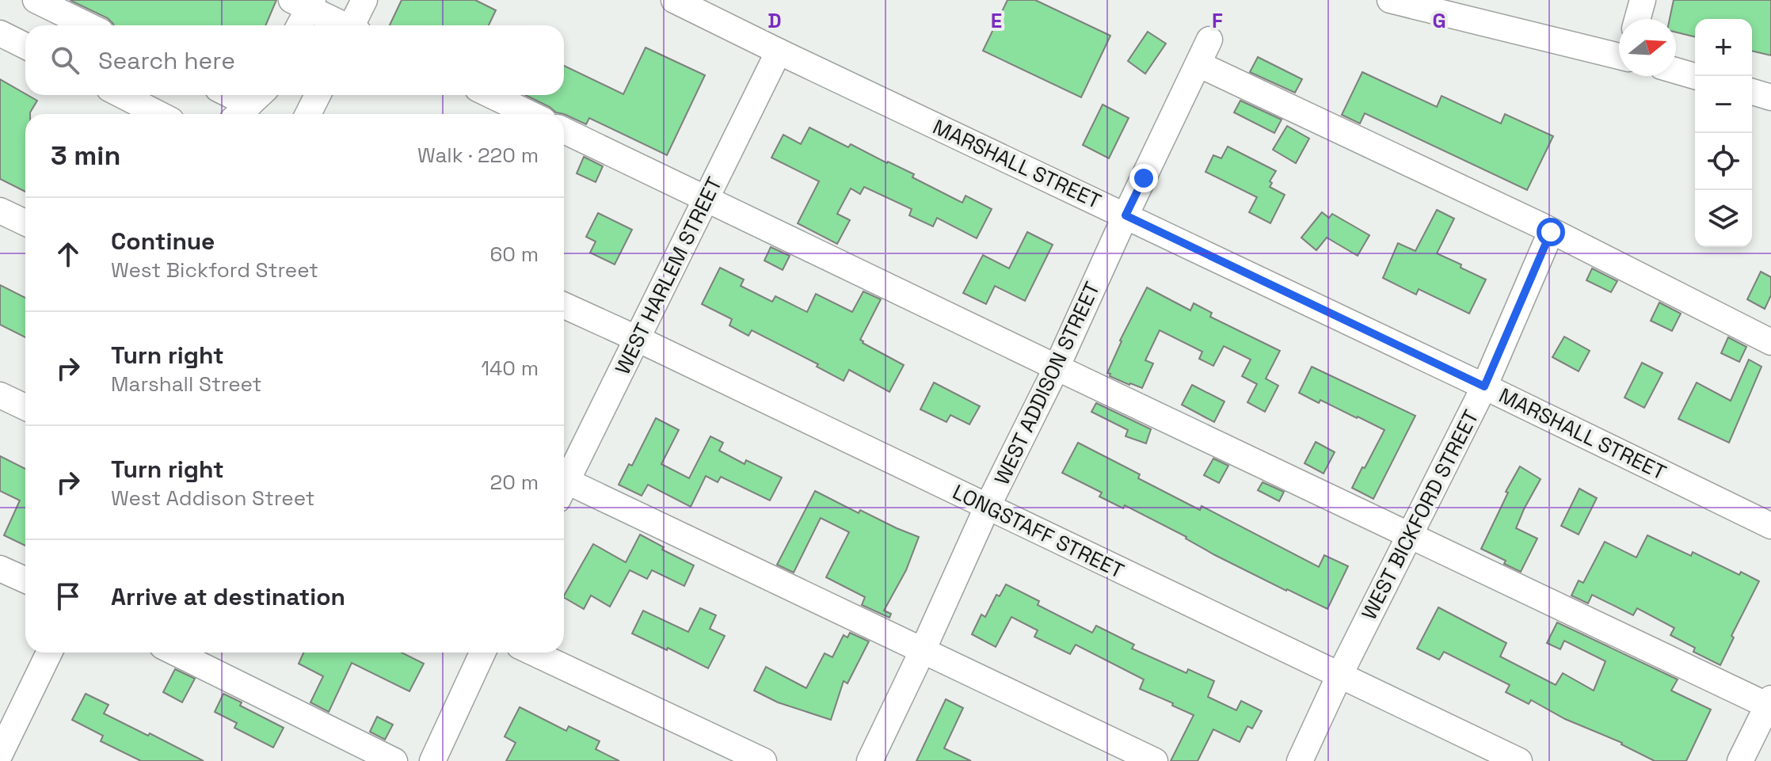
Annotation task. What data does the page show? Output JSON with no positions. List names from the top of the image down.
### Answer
{
  "streets": {
    "street": [
      "MARSHALL STREET",
      "WEST HARLEM STREET",
      "WEST ADDISON STREET",
      "WEST BICKFORD STREET",
      "LONGSTAFF STREET"
    ]
  },
  "crossings": [
    ["MARSHALL STREET", "WEST HARLEM STREET"],
    ["MARSHALL STREET", "WEST ADDISON STREET"],
    ["MARSHALL STREET", "WEST BICKFORD STREET"],
    ["WEST HARLEM STREET", "LONGSTAFF STREET"],
    ["WEST ADDISON STREET", "LONGSTAFF STREET"],
    ["WEST BICKFORD STREET", "LONGSTAFF STREET"]
  ],
  "north": "right",
  "page": {
    "map_buttons": ["+", "−"],
    "search": "Search here",
    "heading": ["3 min", "Walk · 220 m"],
    "list": [
      ["Continue", "West Bickford Street", "60 m"],
      ["Turn right", "Marshall Street", "140 m"],
      ["Turn right", "West Addison Street", "20 m"],
      "Arrive at destination"
    ]
  },
  "grid": {
    "columns": [
      "D",
      "E",
      "F",
      "G"
    ]
  }
}
